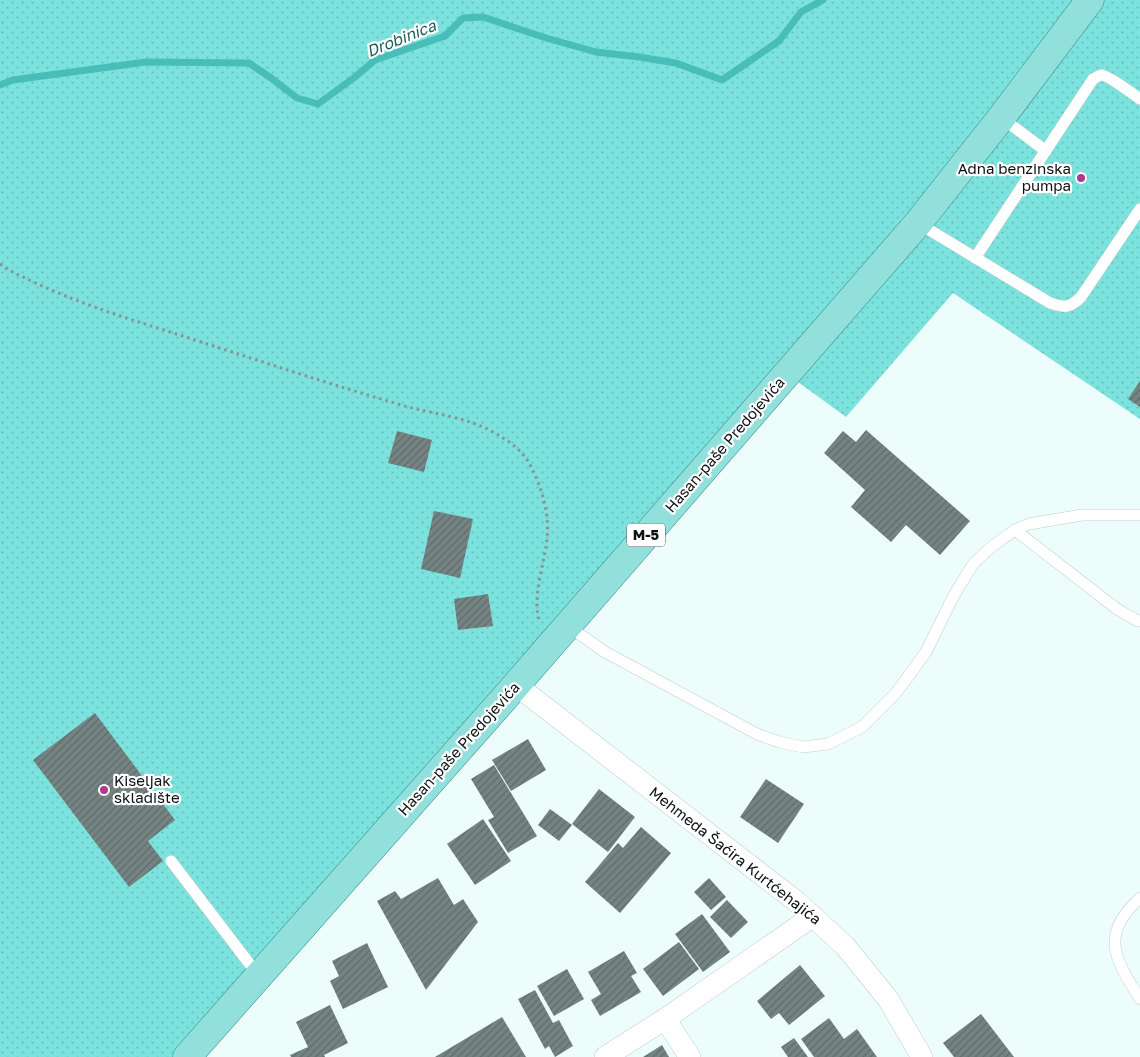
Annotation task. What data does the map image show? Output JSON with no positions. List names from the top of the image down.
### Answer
{
  "streets": {
    "main road": ["Hasan-paše Predojevića", "M-5"],
    "street": ["Mehmeda Šaćira Kurtćehajića"]
  },
  "crossings": [
    ["Hasan-paše Predojevića", "Mehmeda Šaćira Kurtćehajića"]
  ],
  "water": ["Drobinica"],
  "places": ["Adna benzinska pumpa", "Kiseljak skladište"]
}
